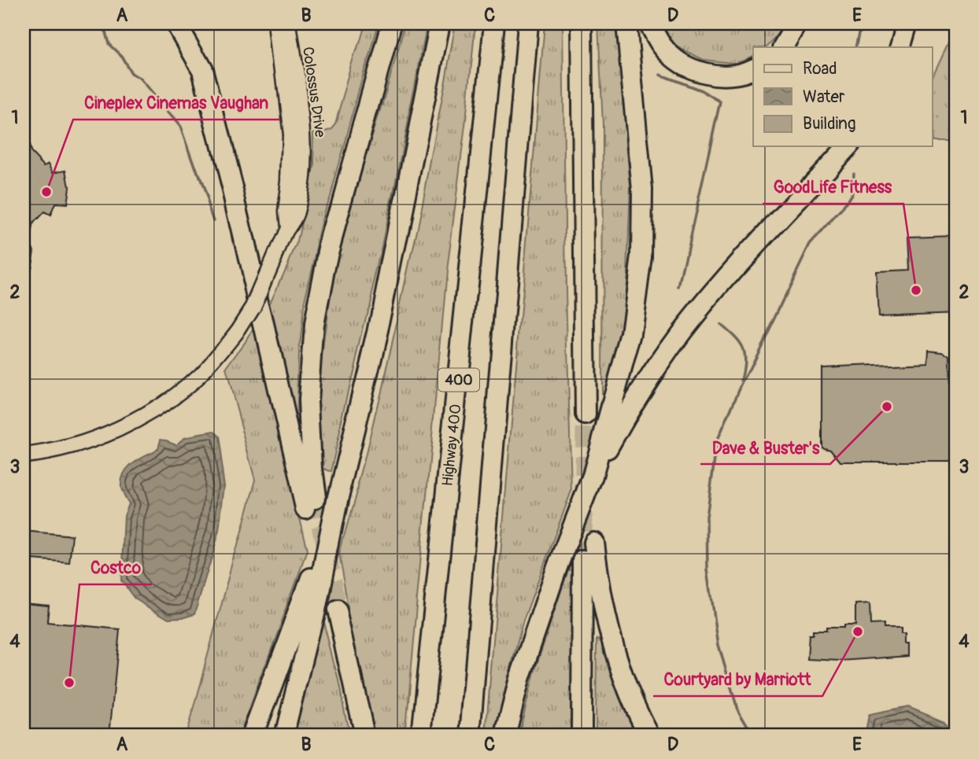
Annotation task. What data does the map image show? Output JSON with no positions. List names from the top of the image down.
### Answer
{
  "streets": {
    "highway": ["400", "Highway 400"],
    "street": ["Colossus Drive"]
  },
  "places": [
    "Cineplex Cinemas Vaughan",
    "GoodLife Fitness",
    "Dave & Buster's",
    "Courtyard by Marriott",
    "Costco"
  ],
  "legend": ["Road", "Water", "Building"],
  "grid": {
    "columns": [
      "A",
      "B",
      "C",
      "D",
      "E"
    ],
    "rows": [
      "1",
      "2",
      "3",
      "4"
    ]
  }
}
